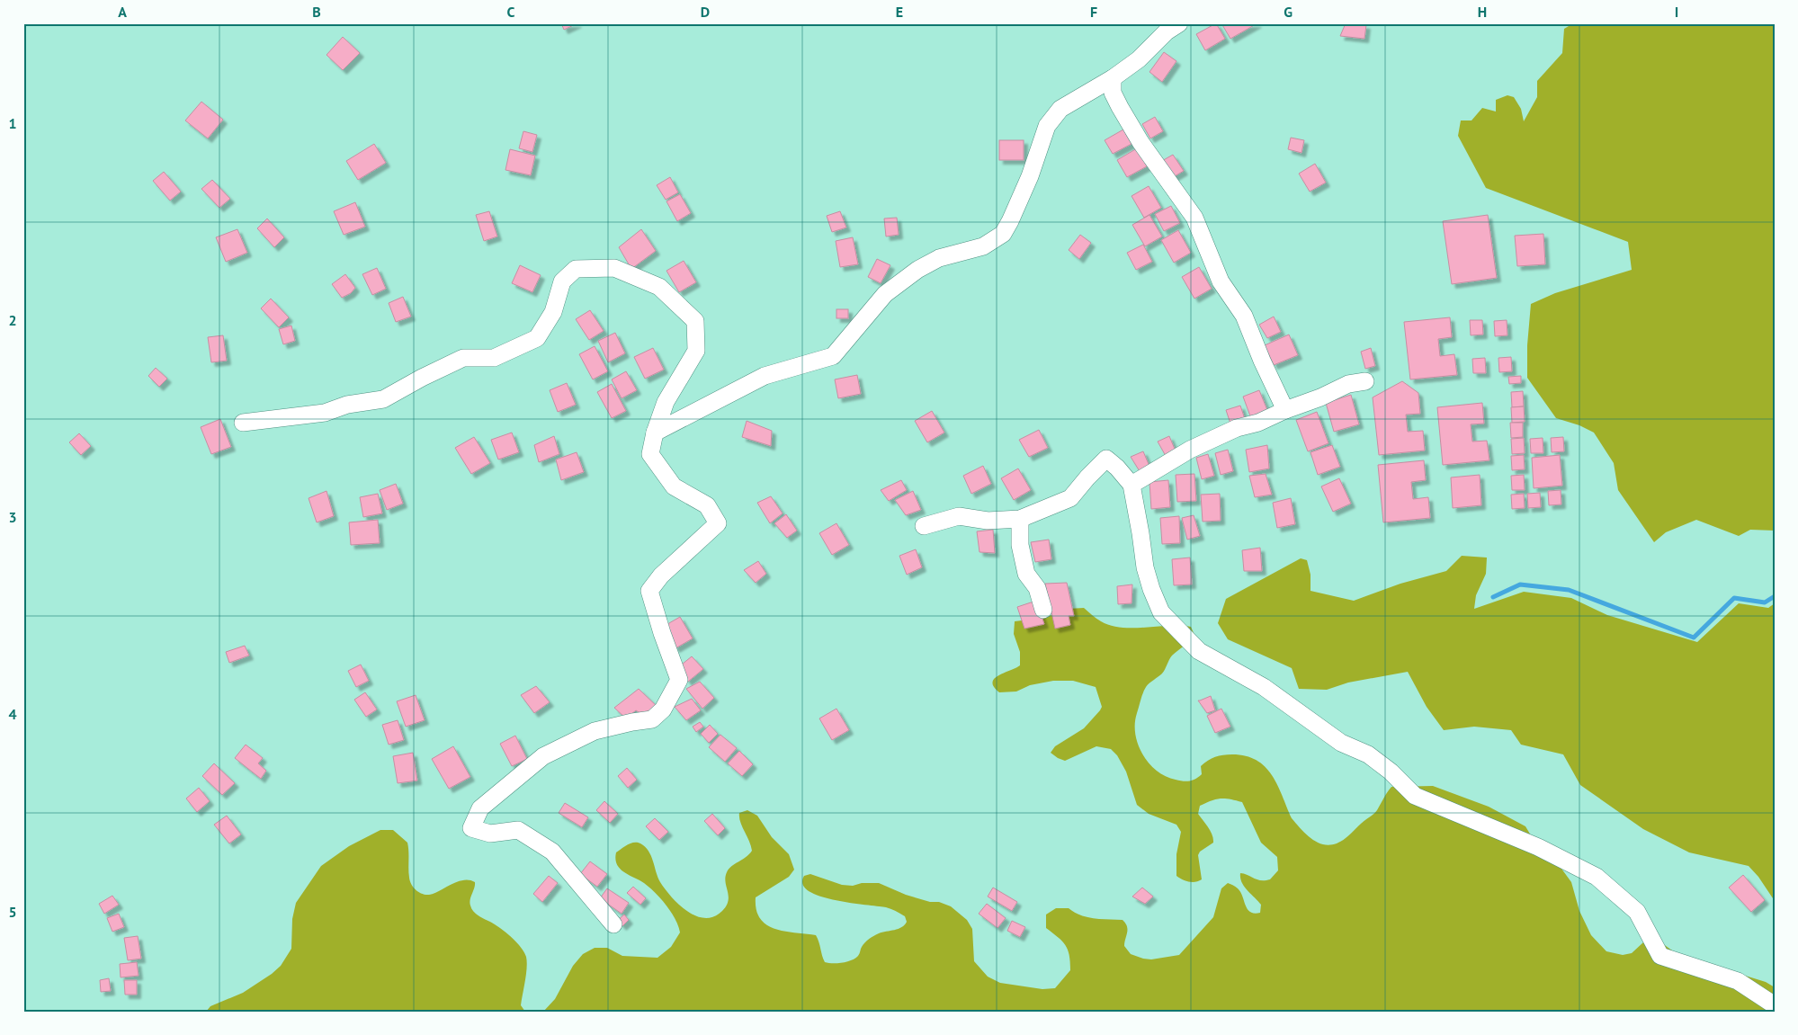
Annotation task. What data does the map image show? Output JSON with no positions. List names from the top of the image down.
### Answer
{
  "grid": {
    "columns": [
      "A",
      "B",
      "C",
      "D",
      "E",
      "F",
      "G",
      "H",
      "I"
    ],
    "rows": [
      "1",
      "2",
      "3",
      "4",
      "5"
    ]
  }
}
